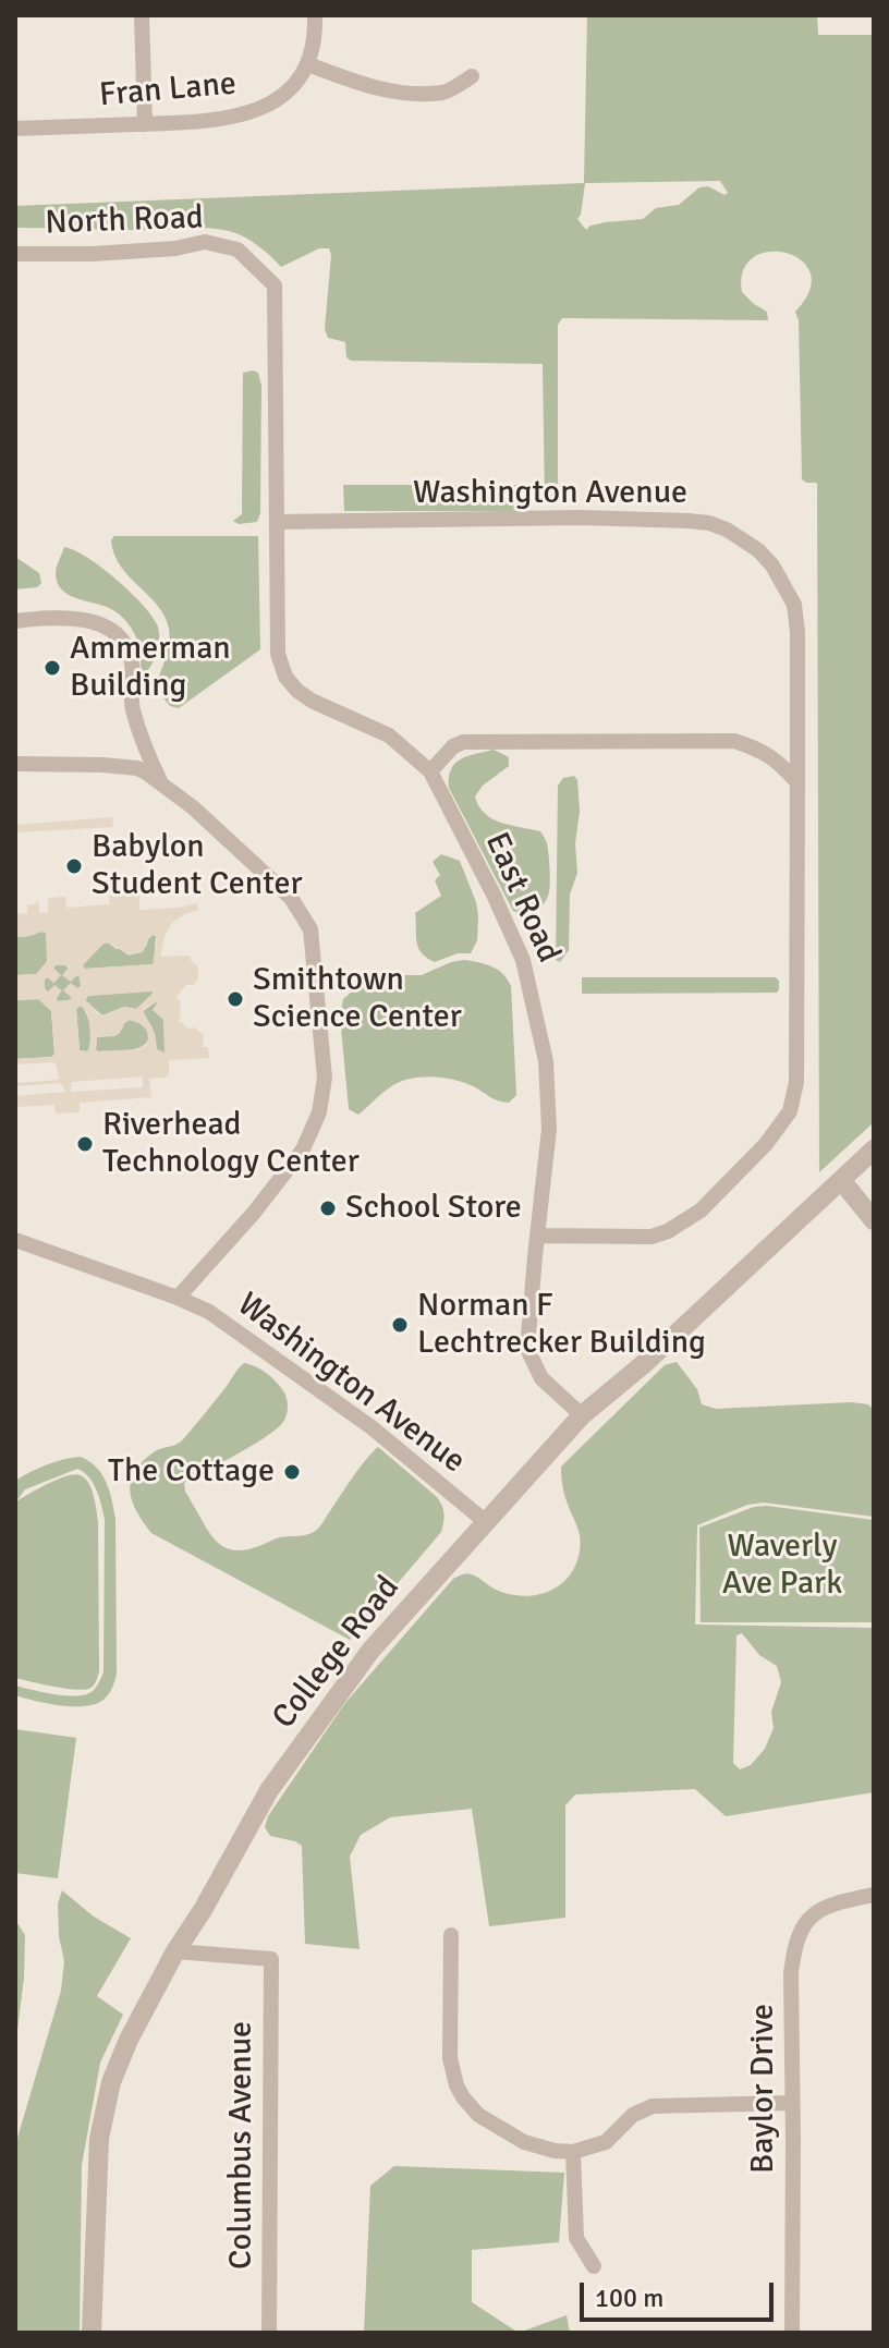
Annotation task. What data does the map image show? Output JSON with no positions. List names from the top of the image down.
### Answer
{
  "streets": {
    "street": [
      "Fran Lane",
      "North Road",
      "Washington Avenue",
      "East Road",
      "College Road",
      "Baylor Drive",
      "Columbus Avenue"
    ]
  },
  "crossings": [
    ["North Road", "Washington Avenue"],
    ["North Road", "East Road"],
    ["Washington Avenue", "East Road"],
    ["Washington Avenue", "College Road"],
    ["East Road", "College Road"],
    ["College Road", "Columbus Avenue"]
  ],
  "parks": ["Waverly Ave Park"],
  "places": [
    "Ammerman Building",
    "Babylon Student Center",
    "Smithtown Science Center",
    "Riverhead Technology Center",
    "School Store",
    "Norman F Lechtrecker Building",
    "The Cottage"
  ],
  "scale_bar": "100 m"
}
